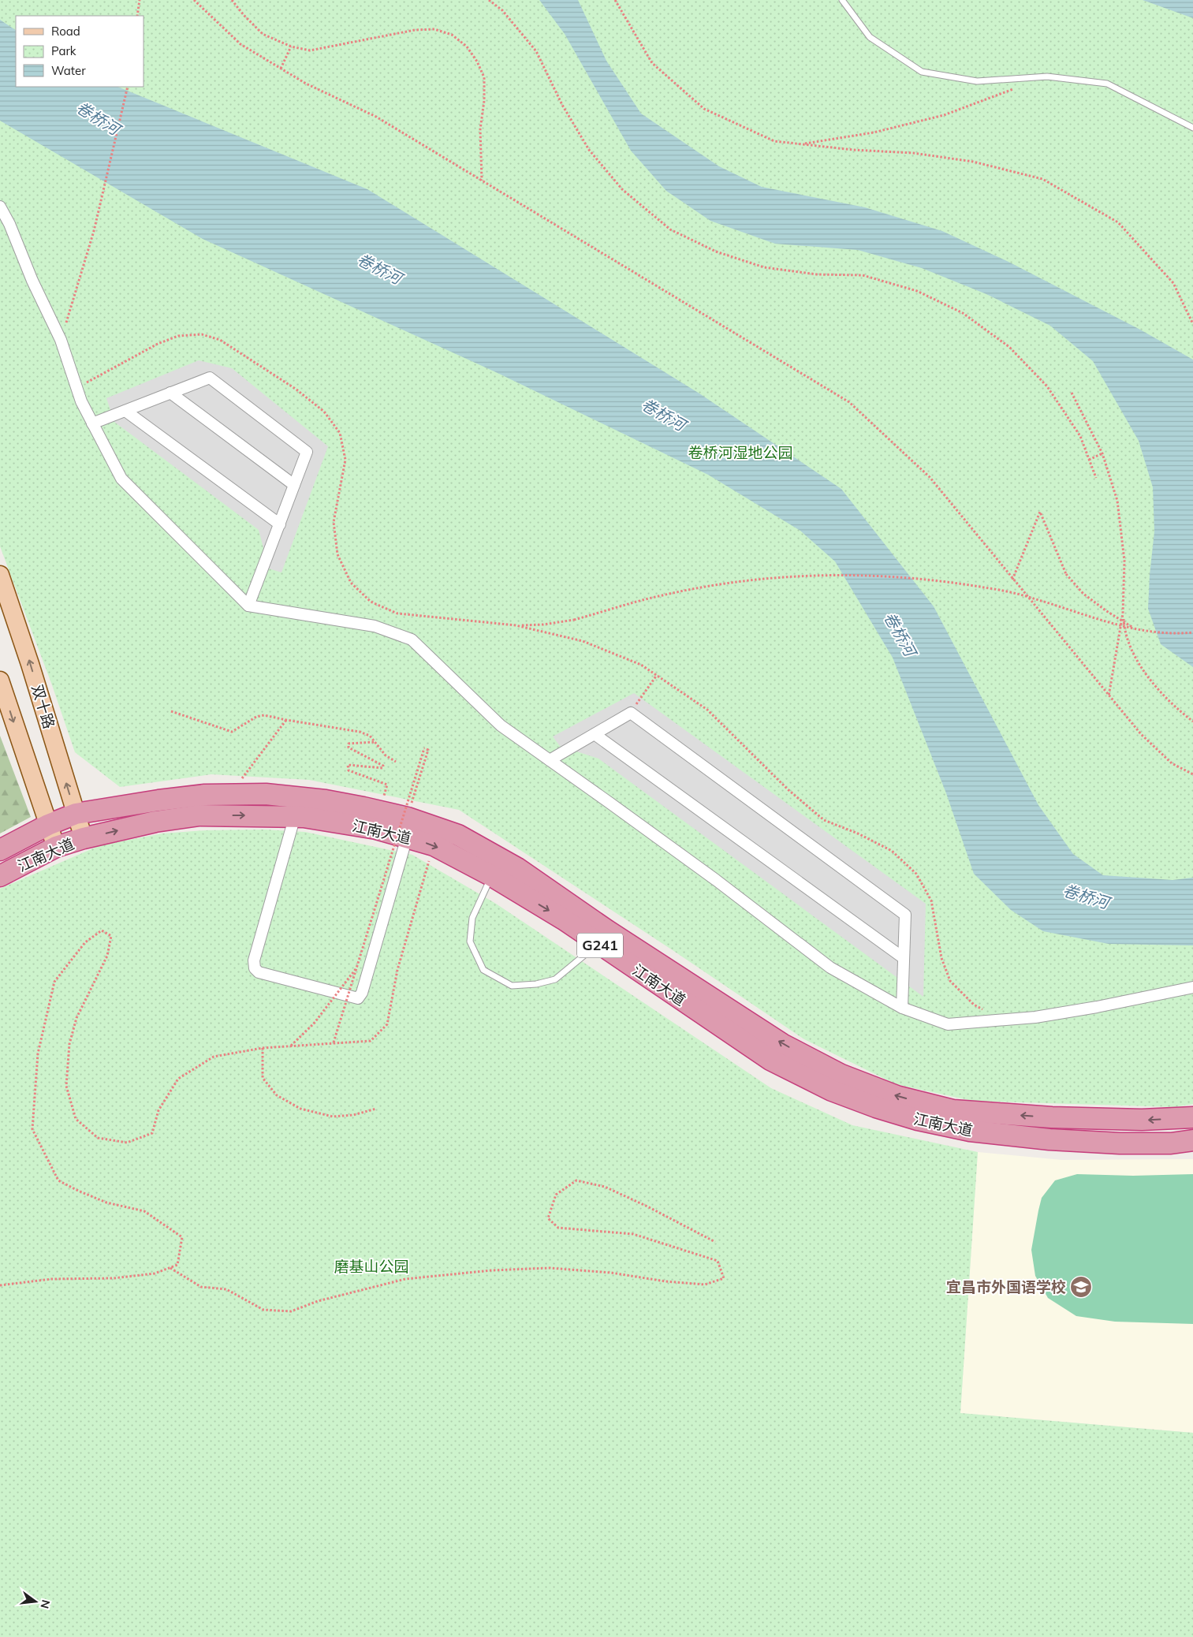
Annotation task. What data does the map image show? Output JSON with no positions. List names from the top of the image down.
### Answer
{
  "streets": {
    "highway": ["江南大道", "G241"],
    "main road": ["双十路"]
  },
  "crossings": [
    ["双十路", "江南大道"]
  ],
  "water": ["卷桥河"],
  "parks": ["卷桥河湿地公园", "磨基山公园"],
  "places": {
    "school or university": ["宜昌市外国语学校"]
  },
  "legend": ["Road", "Park", "Water"],
  "north": "right"
}
